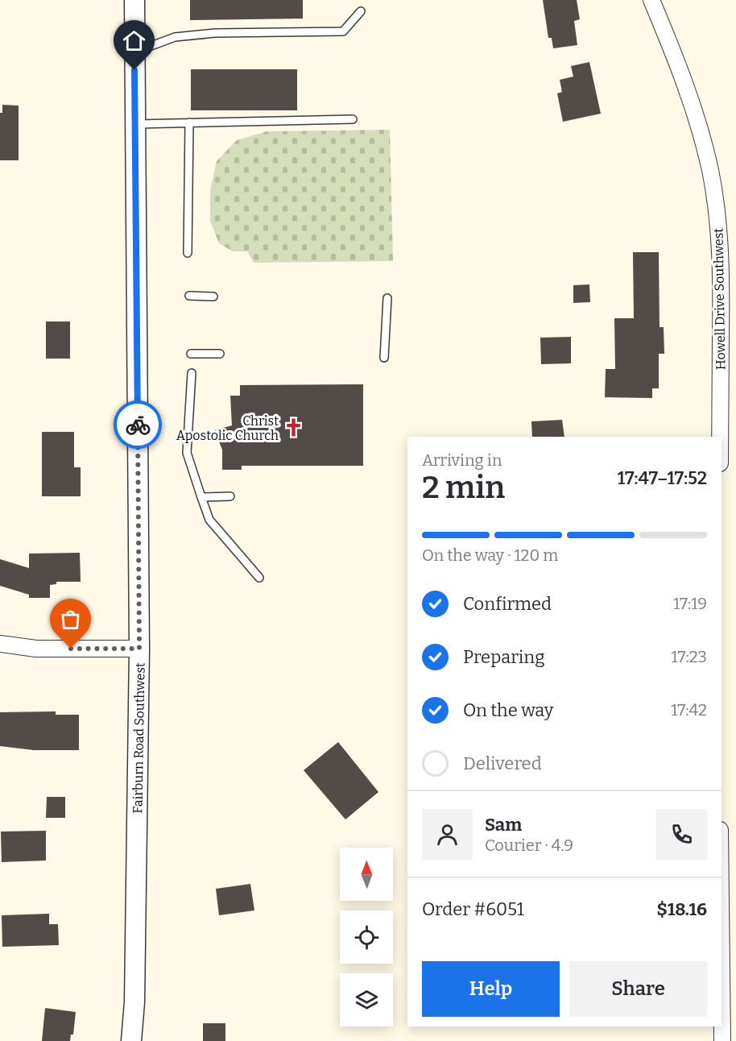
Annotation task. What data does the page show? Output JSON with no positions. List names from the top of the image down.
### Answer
{
  "streets": {
    "street": ["Howell Drive Southwest", "Fairburn Road Southwest"]
  },
  "places": {
    "church": ["Christ Apostolic Church"]
  },
  "north": "top",
  "page": {
    "heading": ["2 min", "Arriving in", "17:47–17:52"],
    "panel": [
      "Sam",
      "Courier · 4.9",
      "Order #6051",
      "$18.16"
    ],
    "bar": "On the way · 120 m",
    "list": [
      ["Confirmed", "17:19"],
      ["Preparing", "17:23"],
      ["On the way", "17:42"],
      "Delivered"
    ],
    "buttons": ["Help", "Share"]
  }
}
